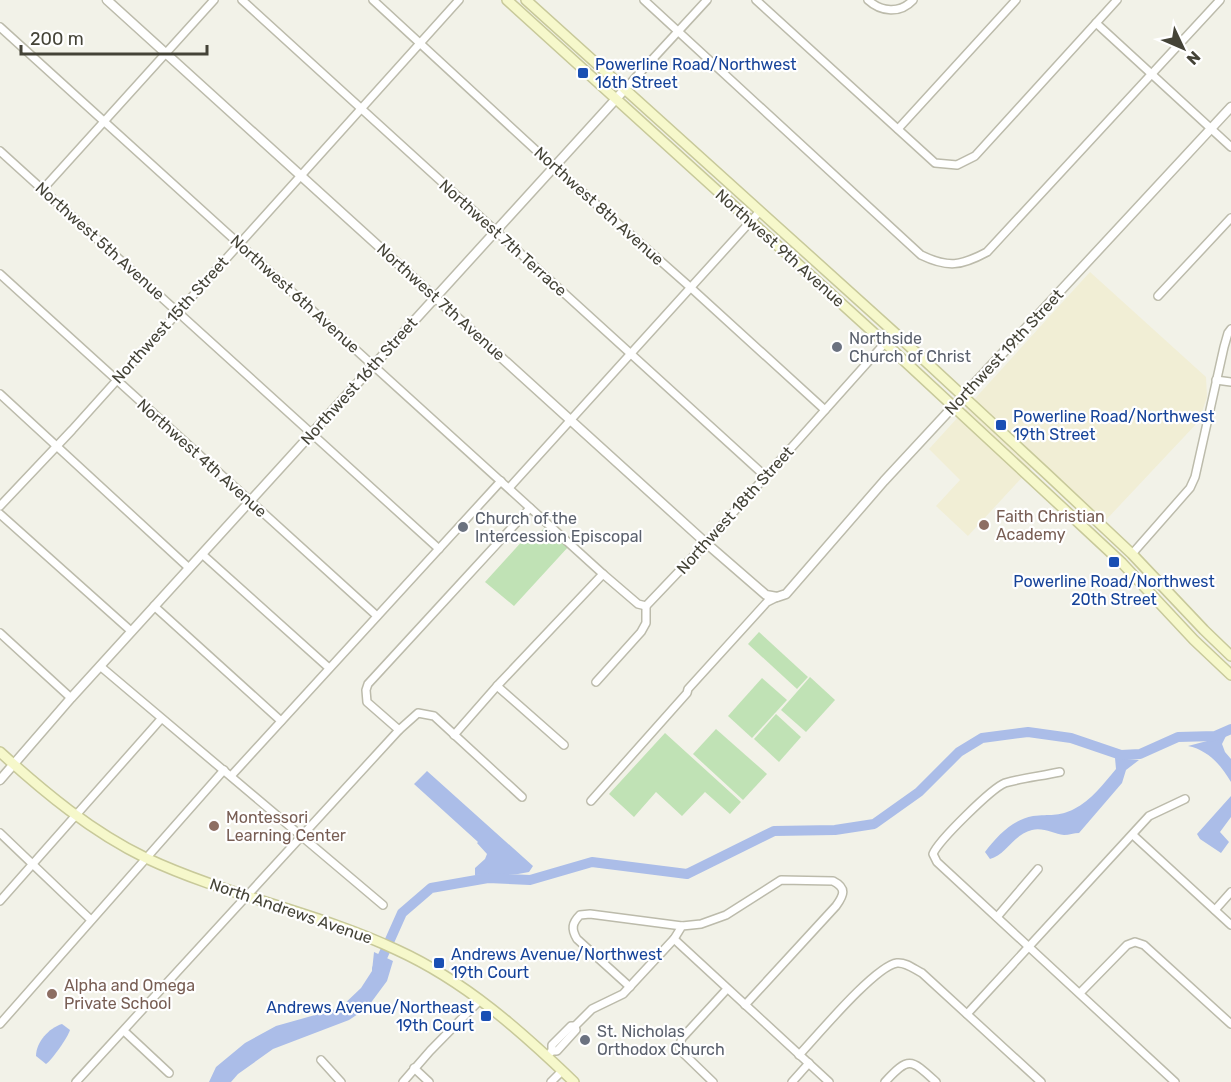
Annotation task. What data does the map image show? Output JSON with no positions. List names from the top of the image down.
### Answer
{
  "streets": {
    "main road": ["Northwest 9th Avenue", "North Andrews Avenue"],
    "street": [
      "Northwest 8th Avenue",
      "Northwest 7th Terrace",
      "Northwest 5th Avenue",
      "Northwest 6th Avenue",
      "Northwest 7th Avenue",
      "Northwest 15th Street",
      "Northwest 19th Street",
      "Northwest 16th Street",
      "Northwest 4th Avenue",
      "Northwest 18th Street"
    ]
  },
  "crossings": [
    ["Northwest 8th Avenue", "Northwest 15th Street"],
    ["Northwest 8th Avenue", "Northwest 16th Street"],
    ["Northwest 8th Avenue", "Northwest 18th Street"],
    ["Northwest 7th Terrace", "Northwest 15th Street"],
    ["Northwest 7th Terrace", "Northwest 16th Street"],
    ["Northwest 7th Terrace", "Northwest 18th Street"],
    ["Northwest 5th Avenue", "Northwest 15th Street"],
    ["Northwest 5th Avenue", "Northwest 16th Street"],
    ["Northwest 9th Avenue", "Northwest 19th Street"],
    ["Northwest 9th Avenue", "Northwest 16th Street"],
    ["Northwest 9th Avenue", "Northwest 18th Street"],
    ["Northwest 6th Avenue", "Northwest 15th Street"],
    ["Northwest 6th Avenue", "Northwest 16th Street"],
    ["Northwest 6th Avenue", "Northwest 18th Street"],
    ["Northwest 7th Avenue", "Northwest 15th Street"],
    ["Northwest 7th Avenue", "Northwest 19th Street"],
    ["Northwest 7th Avenue", "Northwest 16th Street"],
    ["Northwest 7th Avenue", "Northwest 18th Street"],
    ["Northwest 15th Street", "Northwest 4th Avenue"],
    ["Northwest 16th Street", "Northwest 4th Avenue"],
    ["Northwest 16th Street", "North Andrews Avenue"]
  ],
  "places": {
    "transit": [
      "Powerline Road/Northwest 16th Street",
      "Powerline Road/Northwest 19th Street",
      "Powerline Road/Northwest 20th Street",
      "Andrews Avenue/Northwest 19th Court",
      "Andrews Avenue/Northeast 19th Court"
    ],
    "other": [
      "Northside Church of Christ",
      "Faith Christian Academy",
      "Church of the Intercession Episcopal",
      "Montessori Learning Center",
      "Alpha and Omega Private School",
      "St. Nicholas Orthodox Church"
    ]
  },
  "scale_bar": "200 m",
  "north": "bottom right"
}
